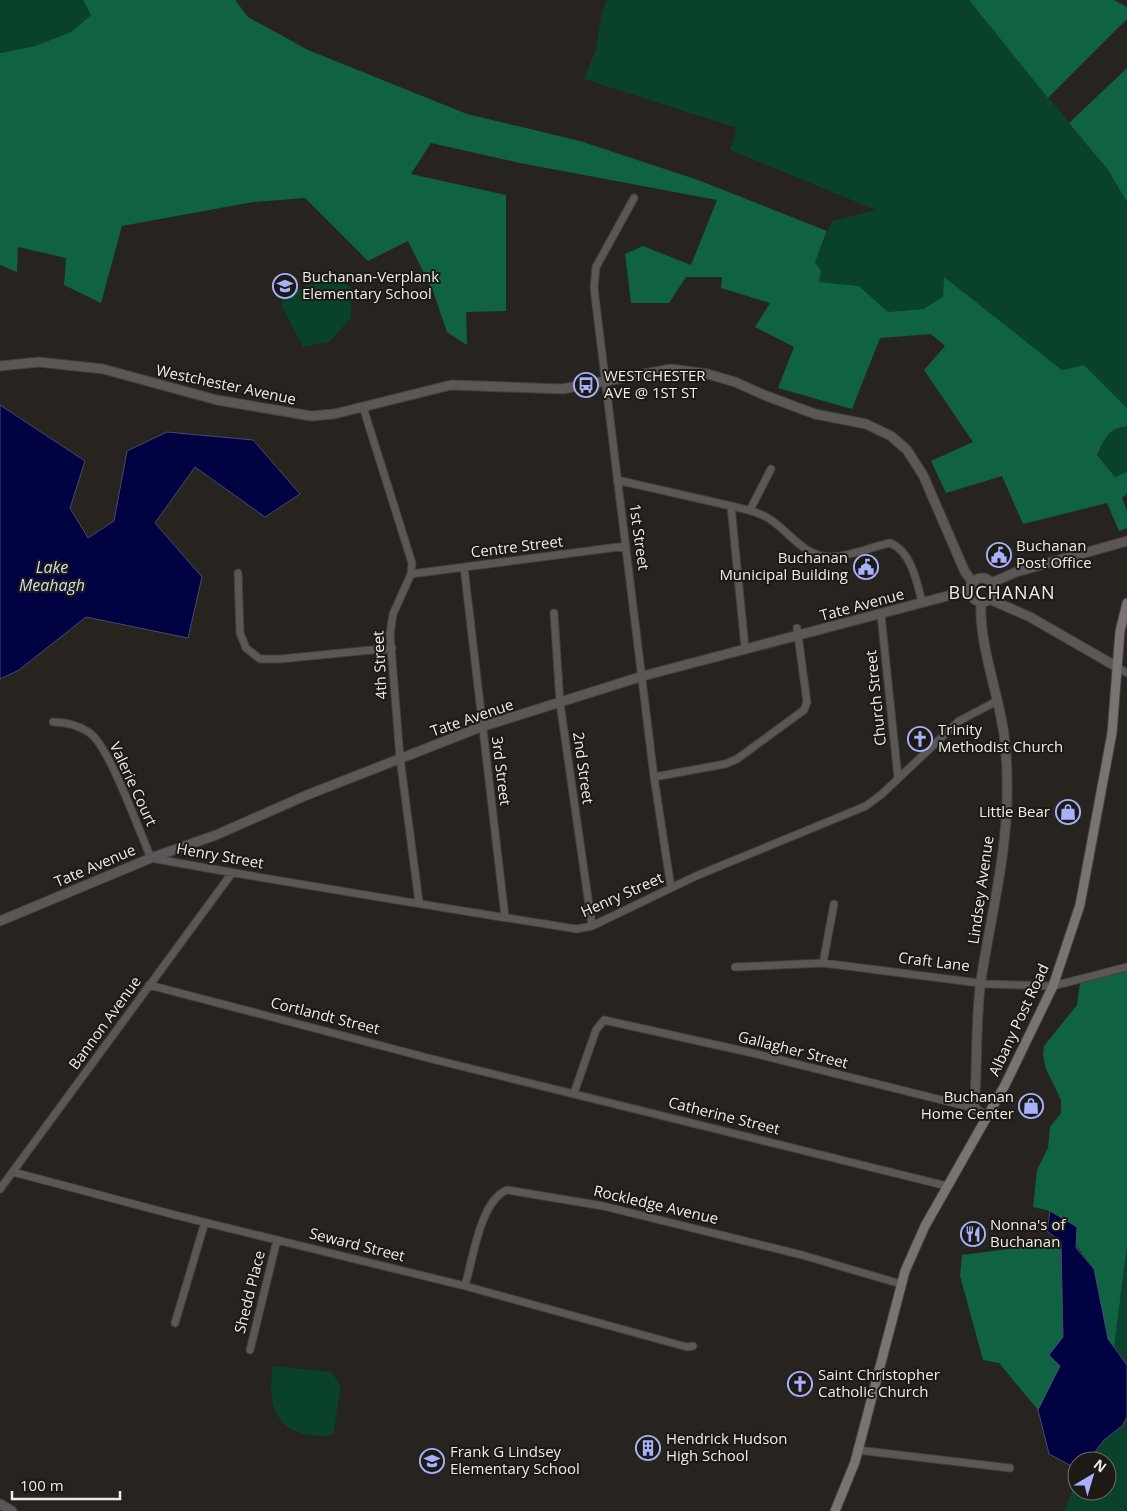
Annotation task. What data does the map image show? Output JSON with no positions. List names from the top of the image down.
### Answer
{
  "streets": {
    "main road": ["Albany Post Road"],
    "street": [
      "Westchester Avenue",
      "1st Street",
      "Centre Street",
      "Tate Avenue",
      "4th Street",
      "Church Street",
      "2nd Street",
      "3rd Street",
      "Valerie Court",
      "Henry Street",
      "Lindsey Avenue",
      "Craft Lane",
      "Cortlandt Street",
      "Bannon Avenue",
      "Gallagher Street",
      "Catherine Street",
      "Rockledge Avenue",
      "Seward Street",
      "Shedd Place"
    ]
  },
  "crossings": [
    ["Westchester Avenue", "1st Street"],
    ["Westchester Avenue", "Tate Avenue"],
    ["Westchester Avenue", "Lindsey Avenue"],
    ["1st Street", "Centre Street"],
    ["1st Street", "Tate Avenue"],
    ["1st Street", "Henry Street"],
    ["Centre Street", "4th Street"],
    ["Centre Street", "3rd Street"],
    ["Tate Avenue", "4th Street"],
    ["Tate Avenue", "Church Street"],
    ["Tate Avenue", "2nd Street"],
    ["Tate Avenue", "3rd Street"],
    ["Tate Avenue", "Valerie Court"],
    ["Tate Avenue", "Henry Street"],
    ["Tate Avenue", "Lindsey Avenue"],
    ["4th Street", "Henry Street"],
    ["Church Street", "Henry Street"],
    ["2nd Street", "Henry Street"],
    ["3rd Street", "Henry Street"],
    ["Valerie Court", "Henry Street"],
    ["Henry Street", "Lindsey Avenue"],
    ["Henry Street", "Bannon Avenue"],
    ["Lindsey Avenue", "Craft Lane"],
    ["Lindsey Avenue", "Gallagher Street"],
    ["Craft Lane", "Albany Post Road"],
    ["Cortlandt Street", "Bannon Avenue"],
    ["Cortlandt Street", "Catherine Street"],
    ["Albany Post Road", "Catherine Street"],
    ["Albany Post Road", "Rockledge Avenue"],
    ["Bannon Avenue", "Seward Street"],
    ["Gallagher Street", "Catherine Street"],
    ["Rockledge Avenue", "Seward Street"],
    ["Seward Street", "Shedd Place"]
  ],
  "districts": ["BUCHANAN"],
  "water": ["Lake Meahagh"],
  "places": {
    "school or university": ["Buchanan-Verplank Elementary School", "Frank G Lindsey Elementary School"],
    "bus stop": ["WESTCHESTER AVE @ 1ST ST"],
    "public building": ["Buchanan Post Office", "Buchanan Municipal Building"],
    "church": ["Trinity Methodist Church", "Saint Christopher Catholic Church"],
    "shop": ["Little Bear", "Buchanan Home Center"],
    "restaurant": ["Nonna's of Buchanan"],
    "building": ["Hendrick Hudson High School"]
  },
  "scale_bar": "100 m",
  "north": "top right"
}
